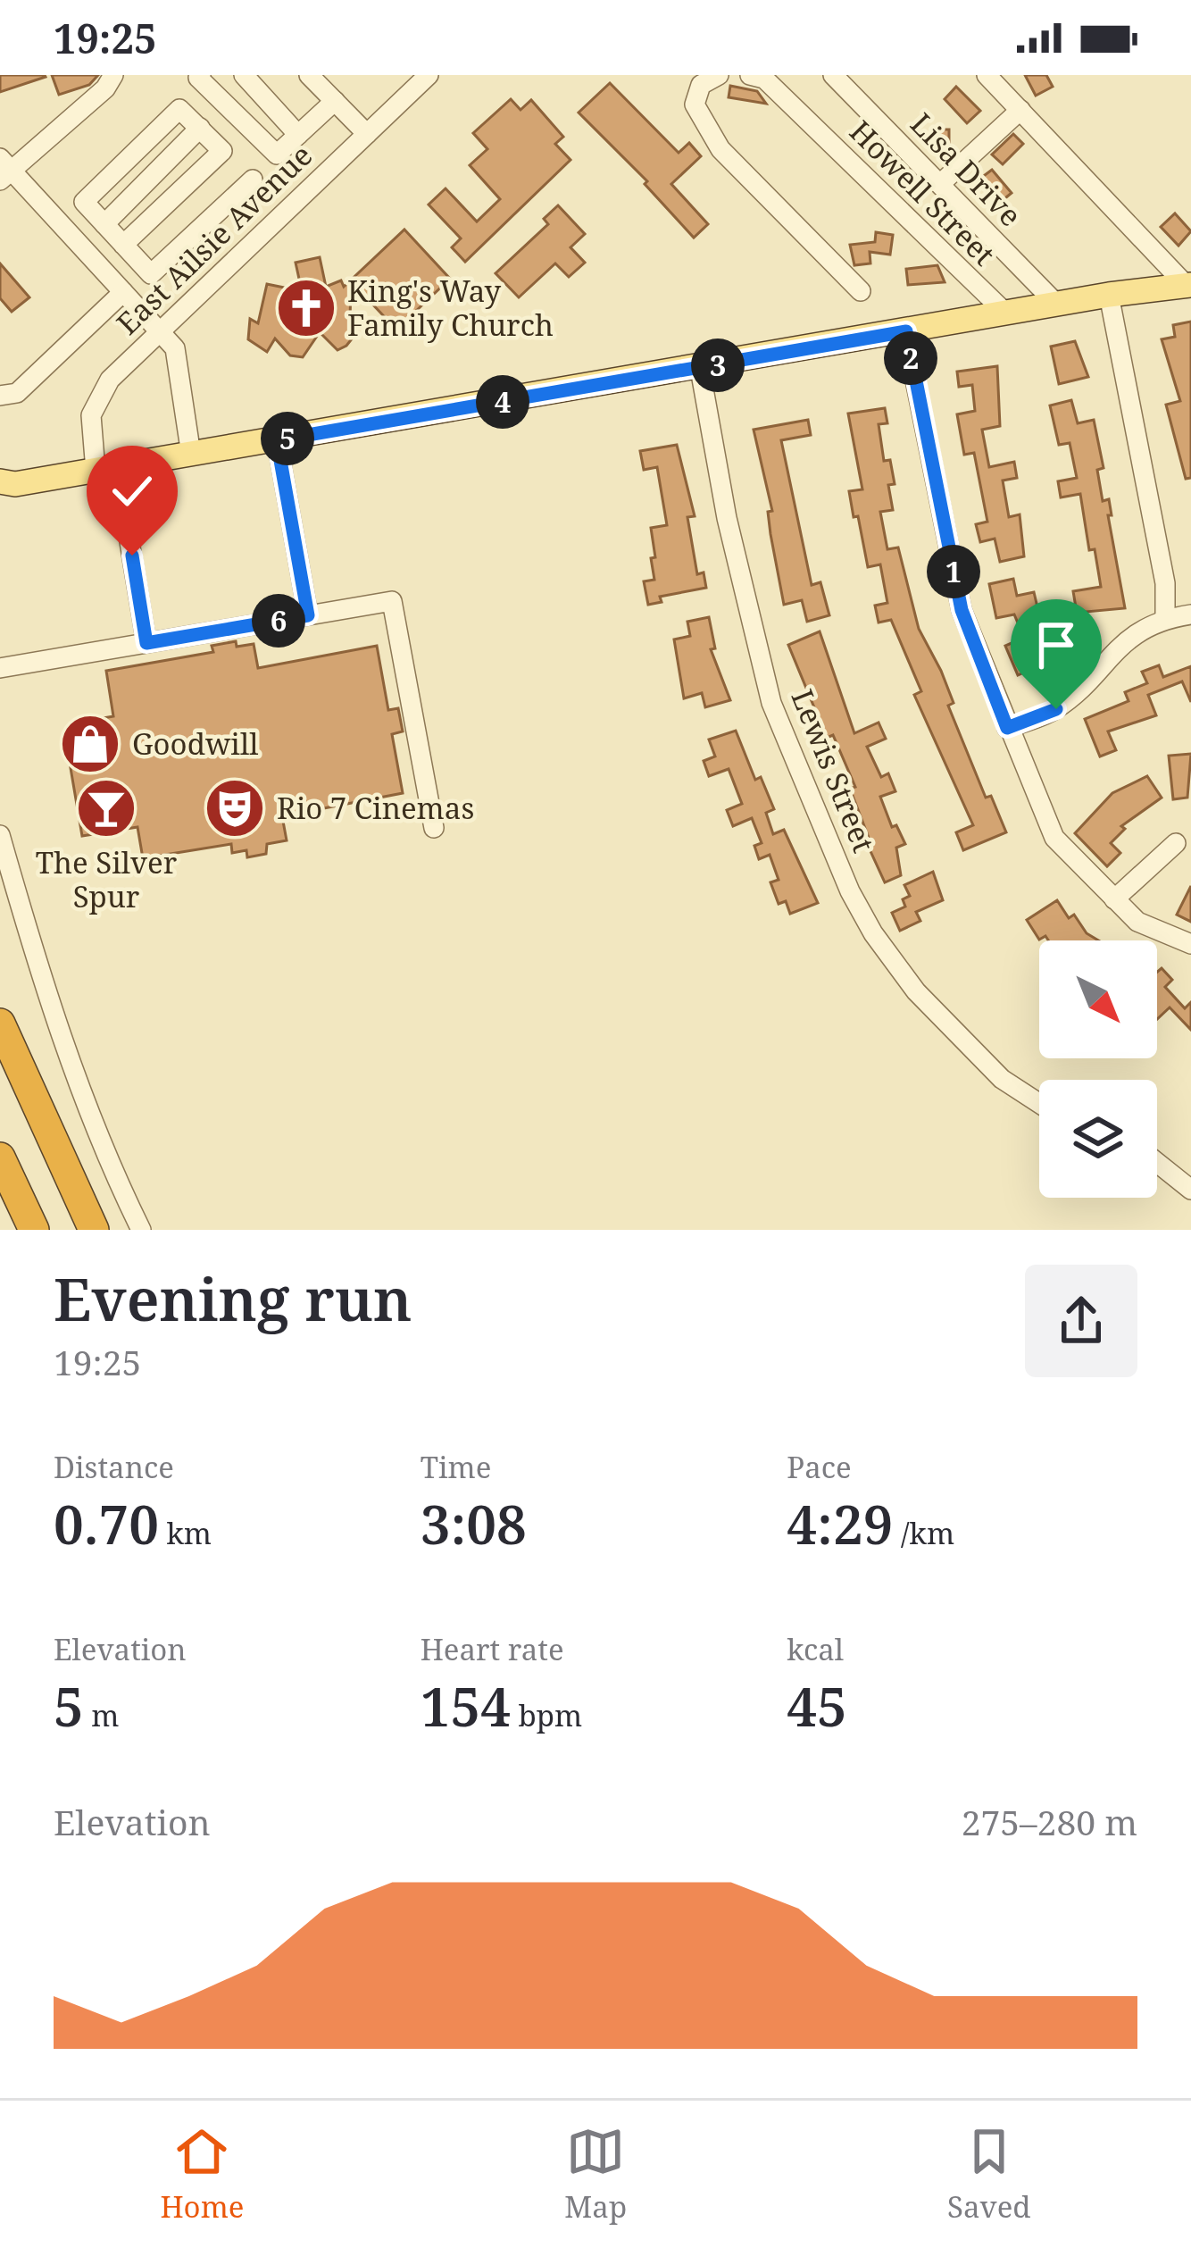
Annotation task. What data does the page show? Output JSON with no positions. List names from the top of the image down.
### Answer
{
  "streets": {
    "street": [
      "Lisa Drive",
      "Howell Street",
      "East Ailsie Avenue",
      "Lewis Street"
    ]
  },
  "places": {
    "church": ["King's Way Family Church"],
    "shop": ["Goodwill"],
    "bar": ["The Silver Spur"],
    "theatre": ["Rio 7 Cinemas"]
  },
  "north": "bottom right",
  "page": {
    "status": "19:25",
    "pins": [
      "2",
      "3",
      "4",
      "5",
      "1",
      "6"
    ],
    "heading": ["Evening run", "19:25"],
    "stats": [
      ["Distance", "0.70 km"],
      ["Time", "3:08"],
      ["Pace", "4:29 /km"],
      ["Elevation", "5 m"],
      ["Heart rate", "154 bpm"],
      ["kcal", "45"]
    ],
    "chart": ["Elevation", "275–280 m"],
    "tabs": ["Home", "Map", "Saved"]
  }
}
